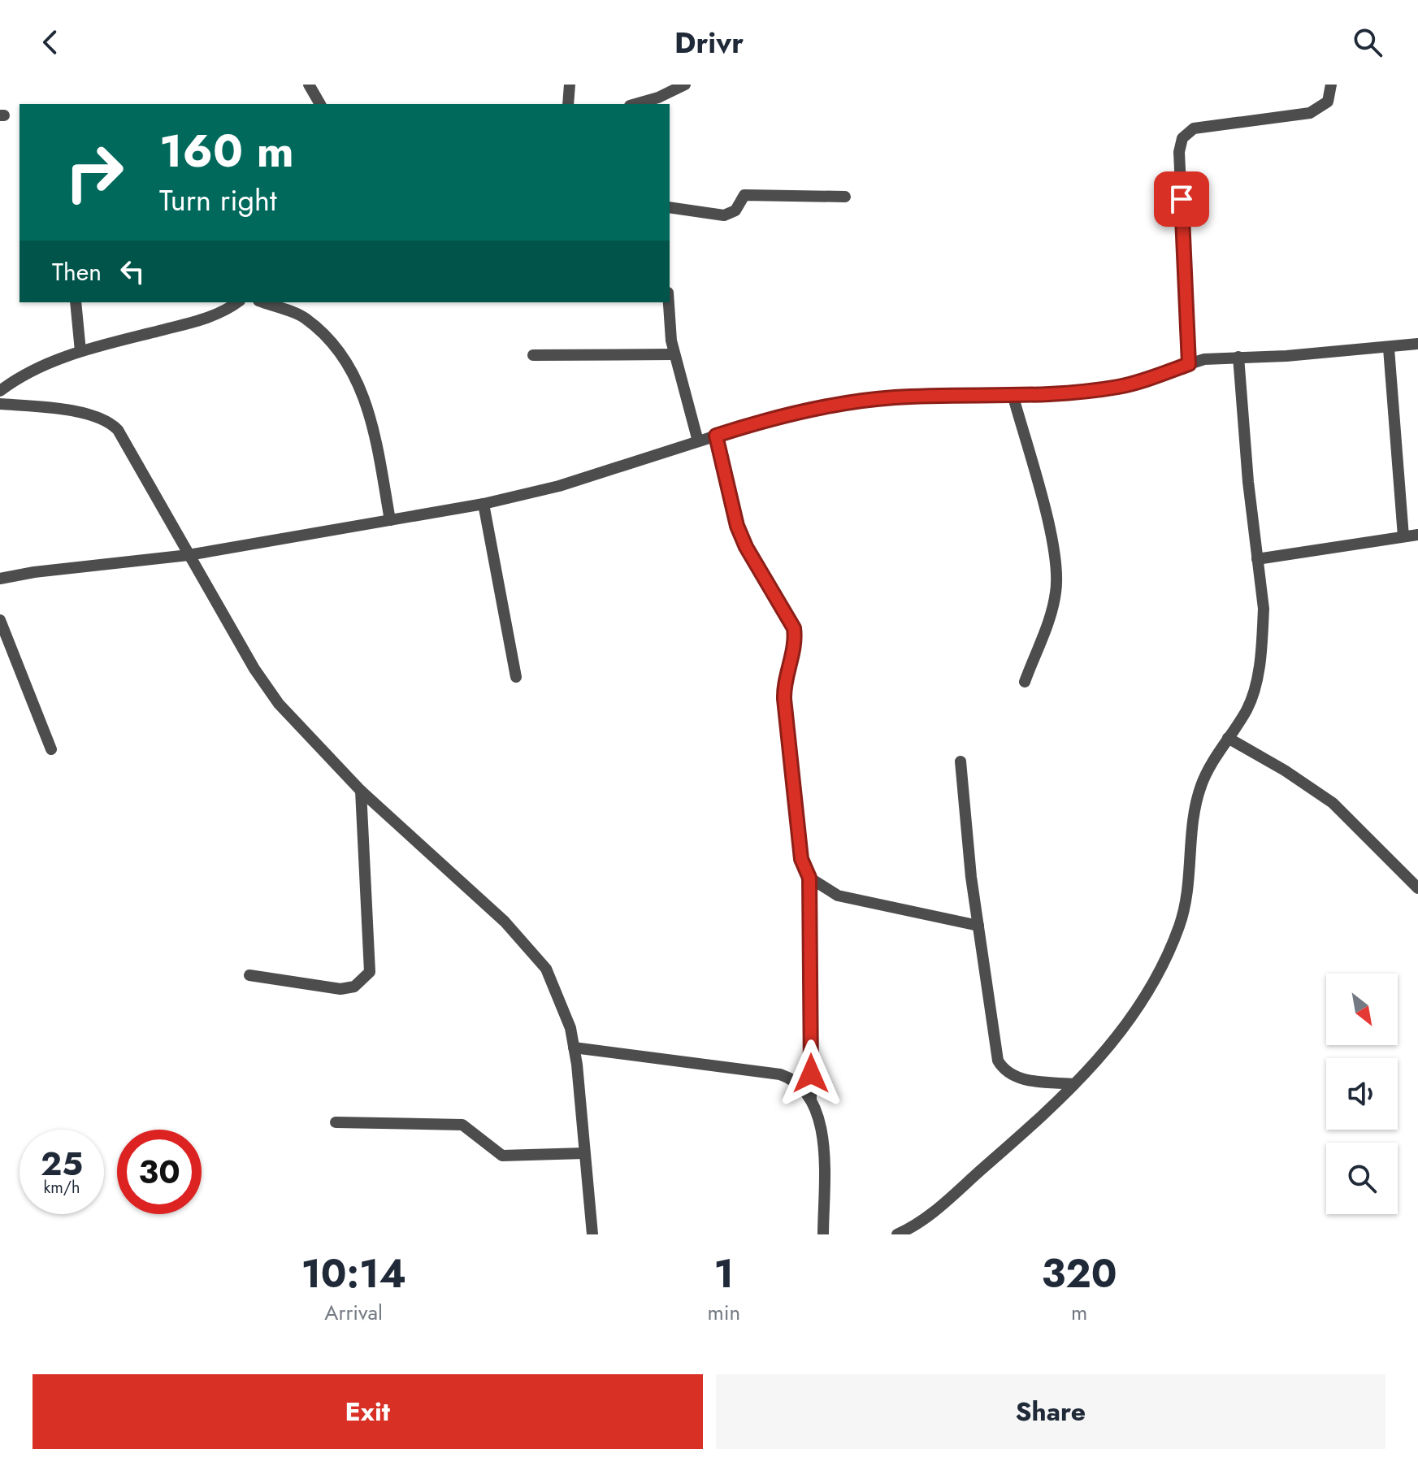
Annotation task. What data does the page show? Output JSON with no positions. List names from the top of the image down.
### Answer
{
  "north": "bottom right",
  "page": {
    "header": "Drivr",
    "turn": ["160 m", "Turn right"],
    "then": "Then",
    "speed": "25 km/h",
    "limit": "30",
    "eta": [
      "10:14",
      "Arrival",
      "1",
      "min",
      "320",
      "m"
    ],
    "buttons": ["Exit", "Share"]
  }
}
